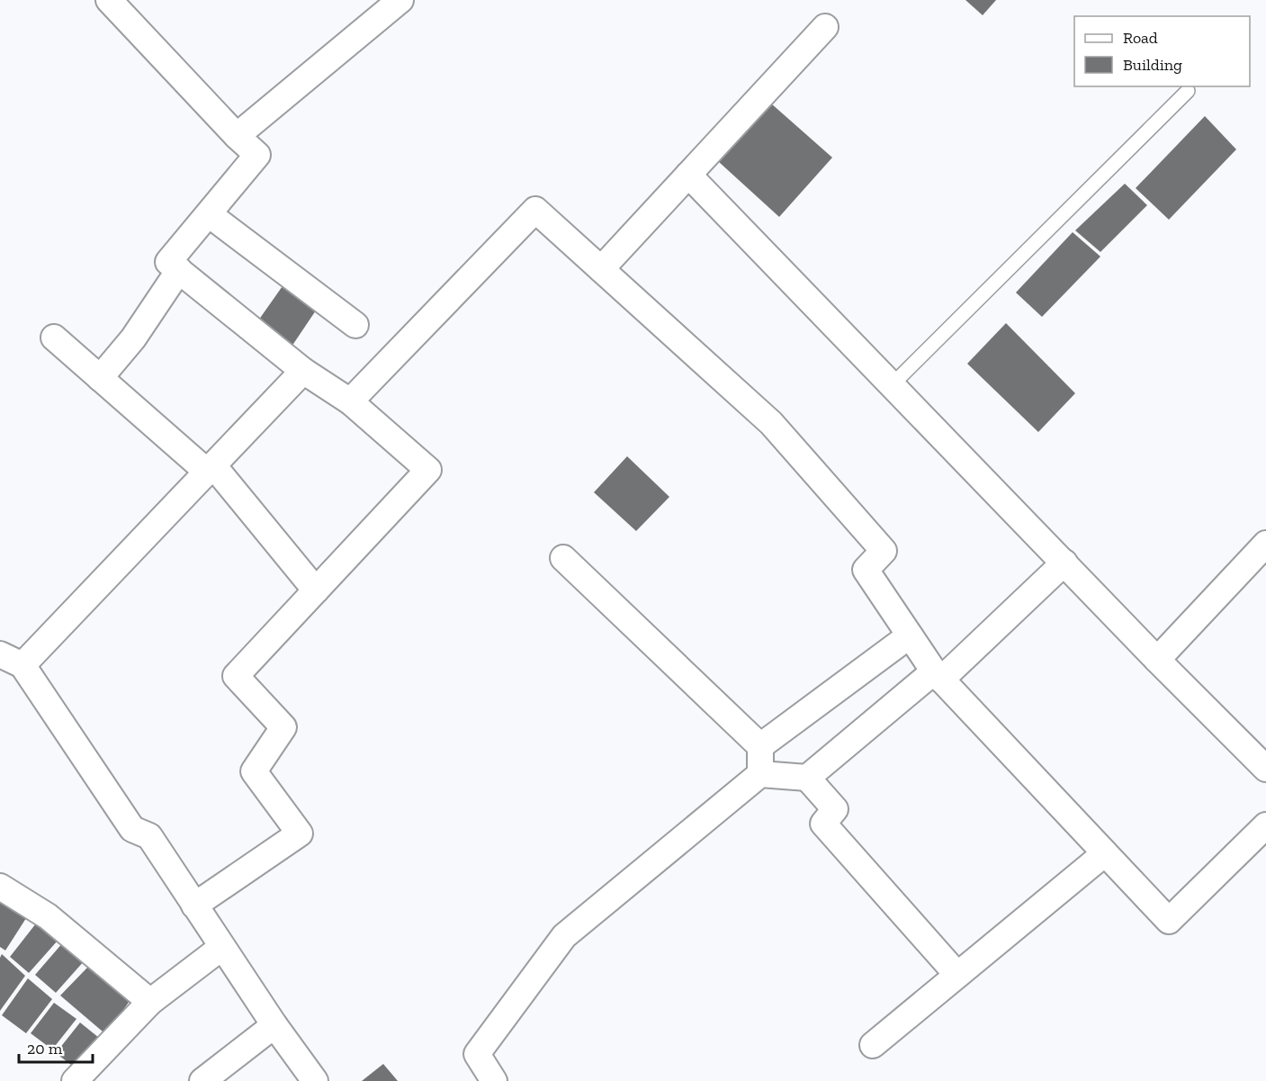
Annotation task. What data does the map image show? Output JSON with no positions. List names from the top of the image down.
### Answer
{
  "legend": ["Road", "Building"],
  "scale_bar": "20 m"
}
